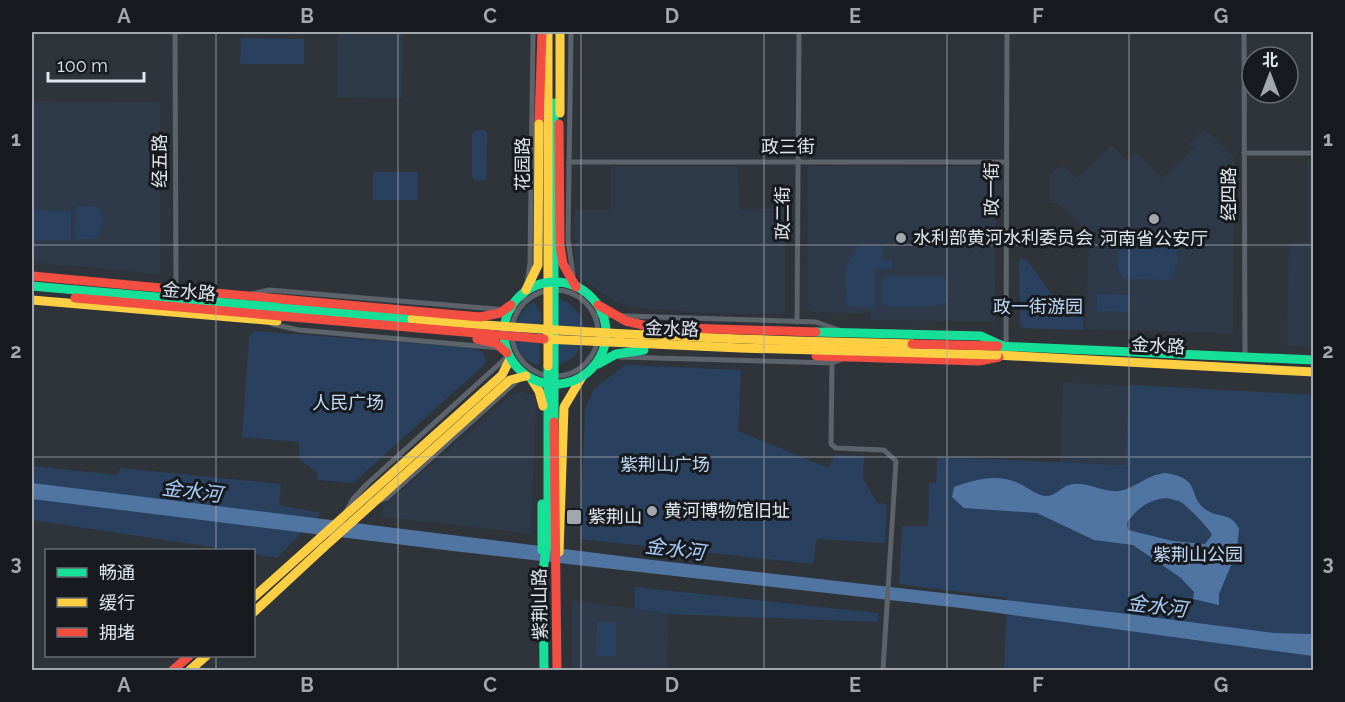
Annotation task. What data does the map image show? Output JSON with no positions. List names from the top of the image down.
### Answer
{
  "streets": {
    "main road": ["花园路", "金水路", "紫荆山路"],
    "street": [
      "政三街",
      "经五路",
      "政一街",
      "经四路",
      "政二街"
    ]
  },
  "crossings": [
    ["政三街", "政一街"],
    ["政三街", "政二街"],
    ["政一街", "金水路"],
    ["经四路", "金水路"]
  ],
  "water": ["金水河"],
  "parks": [
    "政一街游园",
    "人民广场",
    "紫荆山广场",
    "紫荆山公园"
  ],
  "places": {
    "other": ["河南省公安厅", "水利部黄河水利委员会", "黄河博物馆旧址"],
    "transit": ["紫荆山"]
  },
  "legend": ["畅通", "缓行", "拥堵"],
  "scale_bar": "100 m",
  "north": "top",
  "grid": {
    "columns": [
      "A",
      "B",
      "C",
      "D",
      "E",
      "F",
      "G"
    ],
    "rows": ["1", "2", "3"]
  }
}
